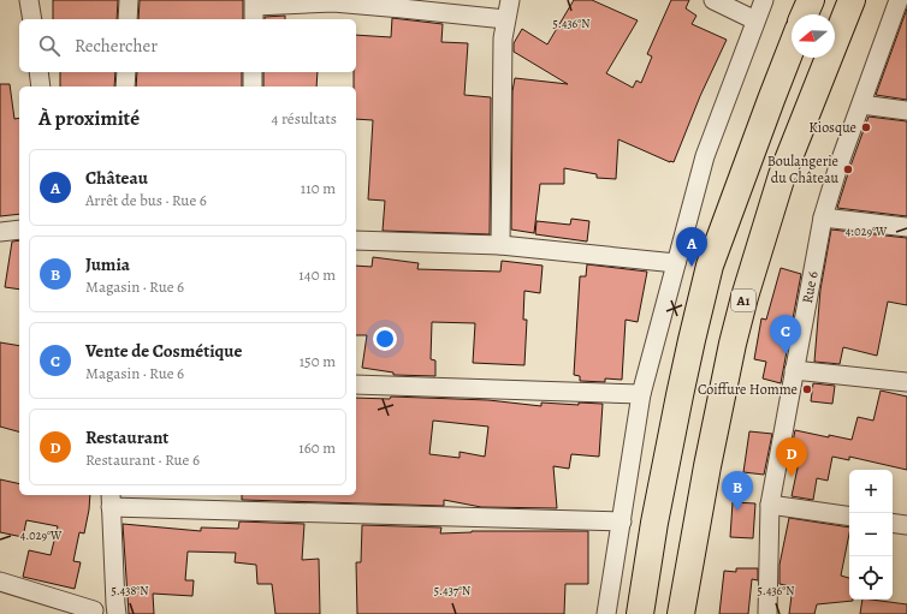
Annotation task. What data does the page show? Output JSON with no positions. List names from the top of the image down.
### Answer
{
  "streets": {
    "main road": ["A1"],
    "street": ["Rue 6"]
  },
  "places": ["Kiosque", "Boulangerie du Château", "Coiffure Homme"],
  "north": "left",
  "page": {
    "search": "Rechercher",
    "heading": ["À proximité", "4 résultats"],
    "list": [
      {
        "mark": "A",
        "name": "Château",
        "note": "Arrêt de bus · Rue 6",
        "value": "110 m"
      },
      {
        "mark": "B",
        "name": "Jumia",
        "note": "Magasin · Rue 6",
        "value": "140 m"
      },
      {
        "mark": "C",
        "name": "Vente de Cosmétique",
        "note": "Magasin · Rue 6",
        "value": "150 m"
      },
      {
        "mark": "D",
        "name": "Restaurant",
        "note": "Restaurant · Rue 6",
        "value": "160 m"
      }
    ],
    "pins": [
      "A",
      "C",
      "D",
      "B"
    ],
    "map_buttons": ["+", "−"]
  },
  "coordinates": [
    "5.436°N",
    "4.029°W",
    "5.438°N",
    "5.437°N"
  ]
}
